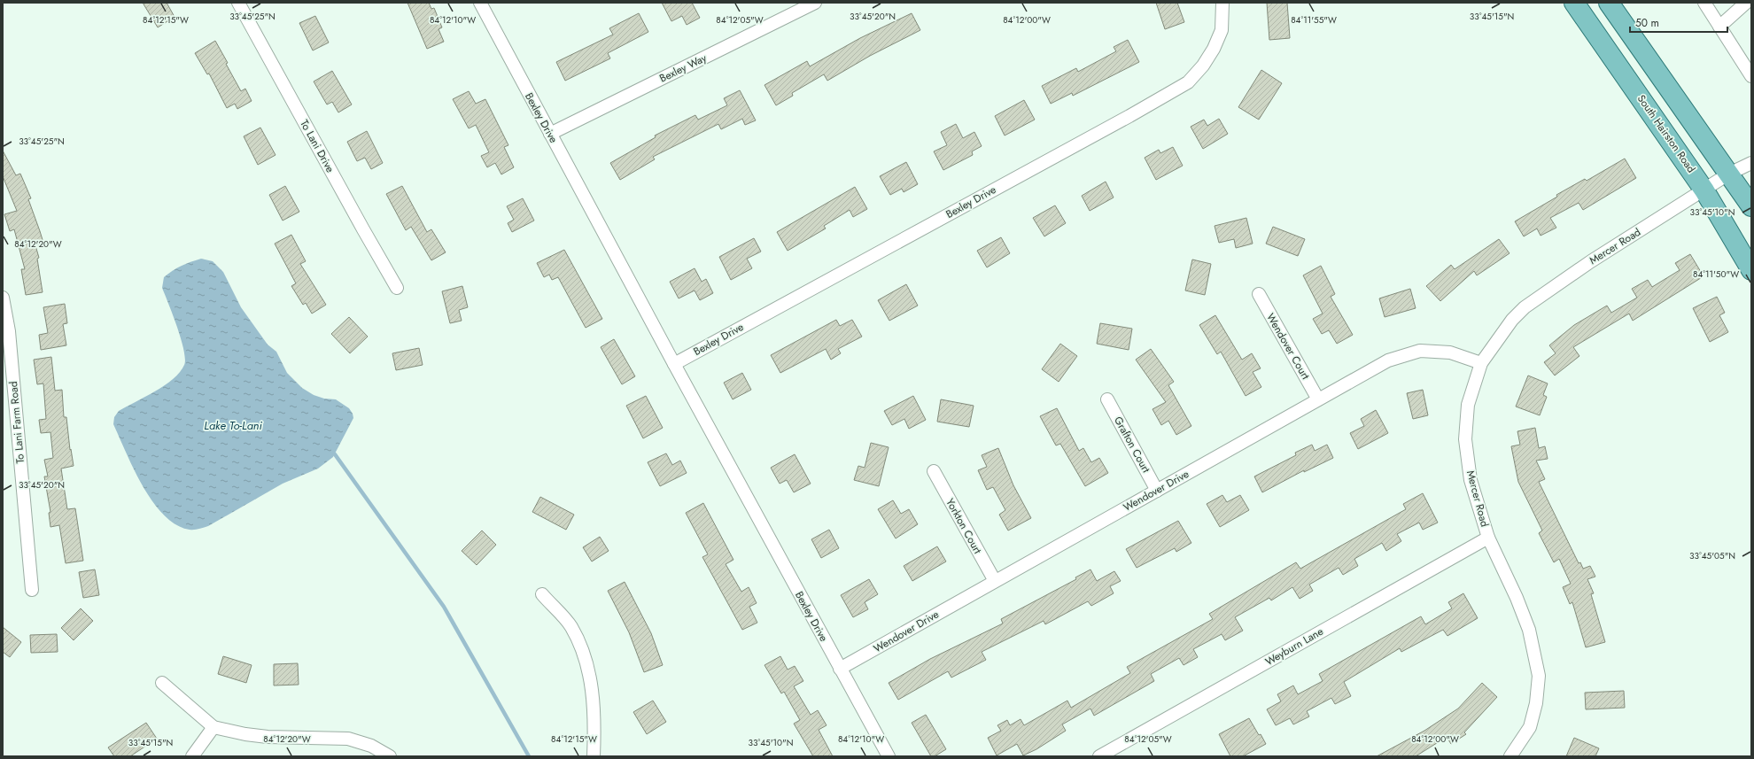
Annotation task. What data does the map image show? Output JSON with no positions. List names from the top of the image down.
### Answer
{
  "streets": {
    "main road": ["South Hairston Road"],
    "street": [
      "Bexley Way",
      "Bexley Drive",
      "To Lani Drive",
      "Mercer Road",
      "Wendover Court",
      "To Lani Farm Road",
      "Grafton Court",
      "Wendover Drive",
      "Yorkton Court",
      "Weyburn Lane"
    ]
  },
  "crossings": [
    ["Bexley Way", "Bexley Drive"],
    ["Bexley Drive", "Wendover Drive"],
    ["South Hairston Road", "Mercer Road"],
    ["Mercer Road", "Wendover Drive"],
    ["Mercer Road", "Weyburn Lane"],
    ["Wendover Court", "Wendover Drive"],
    ["Grafton Court", "Wendover Drive"],
    ["Wendover Drive", "Yorkton Court"]
  ],
  "water": ["Lake To-Lani"],
  "scale_bar": "50 m",
  "coordinates": [
    "33°45'25\"N",
    "33°45'20\"N",
    "33°45'15\"N",
    "84°12'15\"W",
    "84°12'10\"W",
    "84°12'05\"W",
    "84°12'00\"W",
    "84°11'55\"W",
    "33°45'10\"N",
    "84°12'20\"W",
    "84°11'50\"W",
    "33°45'05\"N"
  ]
}
